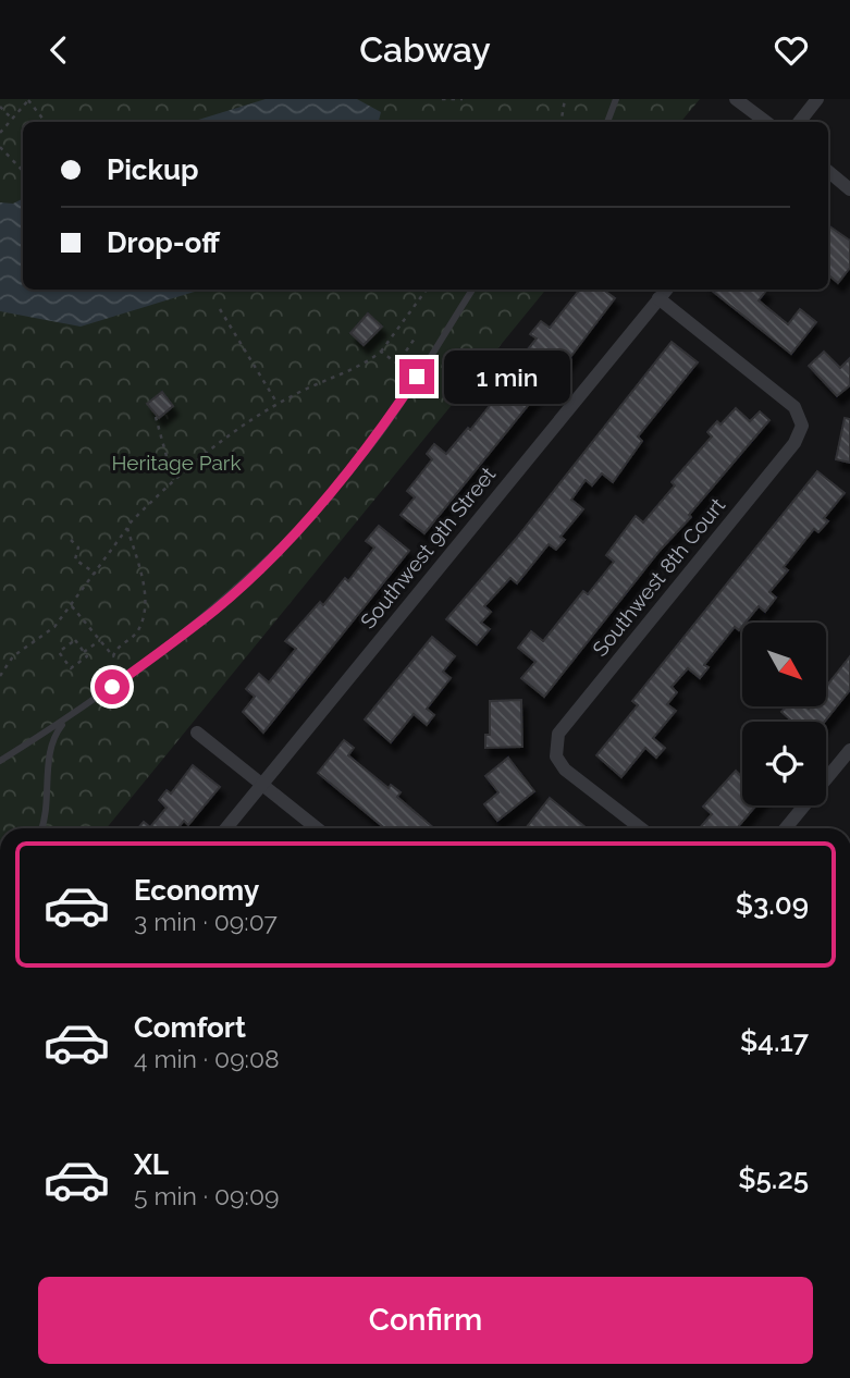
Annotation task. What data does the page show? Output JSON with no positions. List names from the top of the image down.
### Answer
{
  "streets": {
    "street": ["Southwest 9th Street", "Southwest 8th Court"]
  },
  "crossings": [
    ["Southwest 9th Street", "Southwest 8th Court"]
  ],
  "parks": ["Heritage Park"],
  "north": "bottom right",
  "page": {
    "header": "Cabway",
    "banner": ["Pickup", "Drop-off"],
    "bubble": "1 min",
    "list": [
      {
        "name": "Economy",
        "note": "3 min · 09:07",
        "value": "$3.09"
      },
      {
        "name": "Comfort",
        "note": "4 min · 09:08",
        "value": "$4.17"
      },
      {
        "name": "XL",
        "note": "5 min · 09:09",
        "value": "$5.25"
      }
    ],
    "buttons": "Confirm"
  }
}
